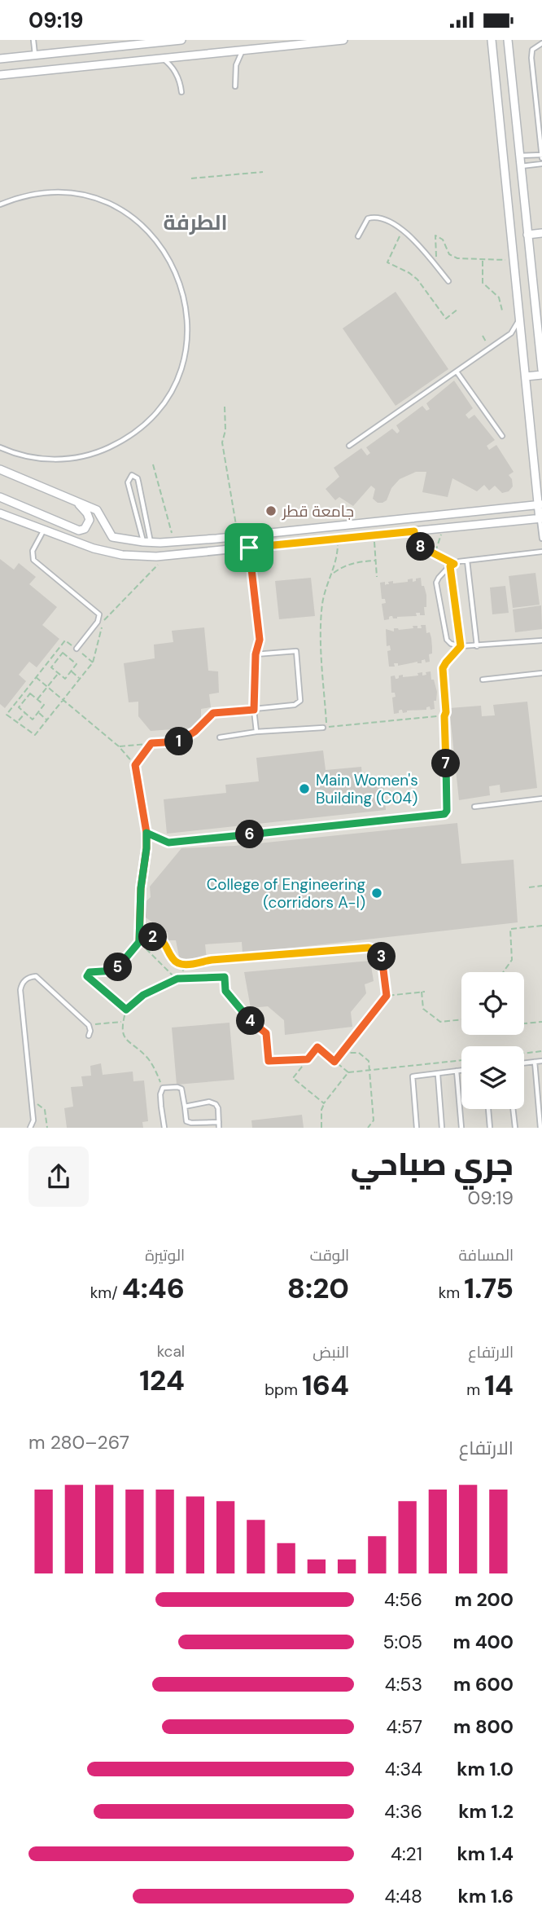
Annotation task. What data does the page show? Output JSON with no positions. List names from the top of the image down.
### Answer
{
  "districts": ["الطرفة"],
  "places": ["جامعة قطر", "Main Women's Building (C04)", "College of Engineering (corridors A-I)"],
  "page": {
    "status": "09:19",
    "pins": [
      "8",
      "1",
      "7",
      "6",
      "2",
      "3",
      "5",
      "4"
    ],
    "heading": ["جري صباحي", "09:19"],
    "stats": [
      ["المسافة", "1.75 km"],
      ["الوقت", "8:20"],
      ["الوتيرة", "4:46 /km"],
      ["الارتفاع", "14 m"],
      ["النبض", "164 bpm"],
      ["kcal", "124"]
    ],
    "chart": ["الارتفاع", "267–280 m"],
    "list": [
      {
        "name": "200 m",
        "note": "4:56"
      },
      {
        "name": "400 m",
        "note": "5:05"
      },
      {
        "name": "600 m",
        "note": "4:53"
      },
      {
        "name": "800 m",
        "note": "4:57"
      },
      {
        "name": "1.0 km",
        "note": "4:34"
      },
      {
        "name": "1.2 km",
        "note": "4:36"
      },
      {
        "name": "1.4 km",
        "note": "4:21"
      },
      {
        "name": "1.6 km",
        "note": "4:48"
      }
    ]
  }
}
